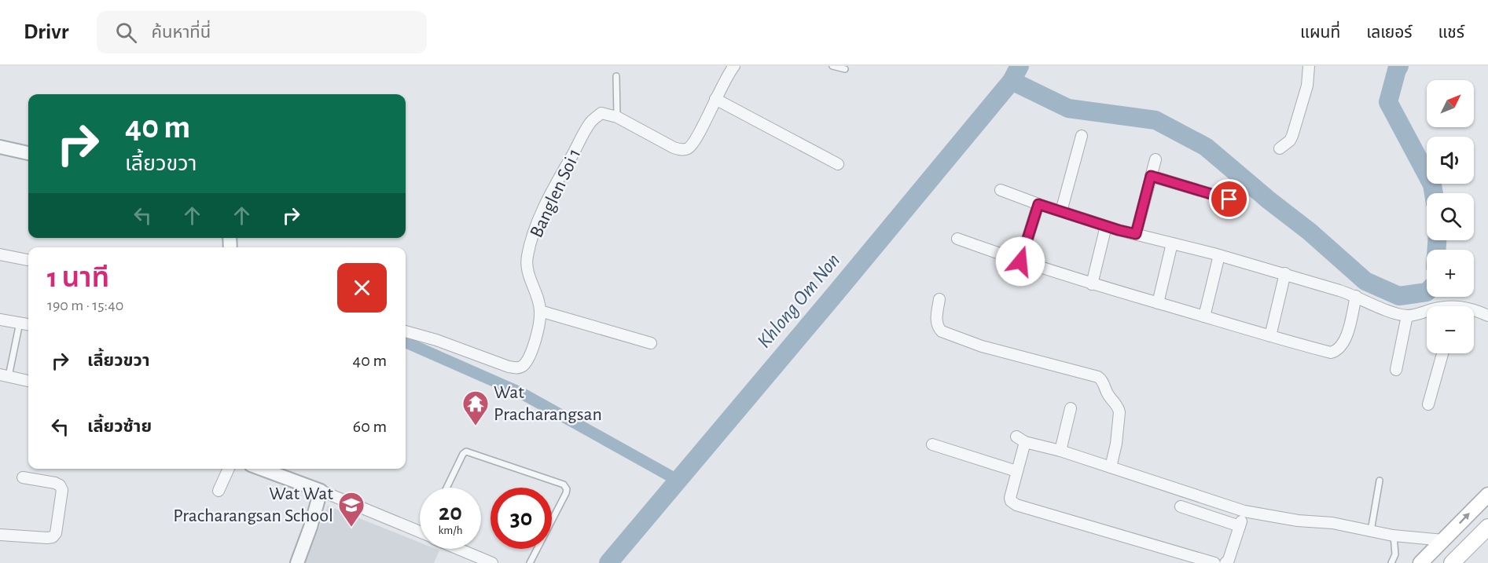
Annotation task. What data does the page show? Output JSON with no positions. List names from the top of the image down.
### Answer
{
  "streets": {
    "street": ["Banglen Soi 1"]
  },
  "water": ["Khlong Om Non"],
  "places": {
    "temple": ["Wat Pracharangsan"],
    "school or university": ["Wat Wat Pracharangsan School"]
  },
  "north": "top right",
  "page": {
    "header": "Drivr",
    "search": "ค้นหาที่นี่",
    "nav": ["แผนที่", "เลเยอร์", "แชร์"],
    "map_buttons": ["+", "−"],
    "turn": ["40 m", "เลี้ยวขวา"],
    "heading": ["1 นาที", "190 m · 15:40"],
    "list": [
      {
        "name": "เลี้ยวขวา",
        "value": "40 m"
      },
      {
        "name": "เลี้ยวซ้าย",
        "value": "60 m"
      }
    ],
    "speed": "20 km/h",
    "limit": "30"
  }
}
